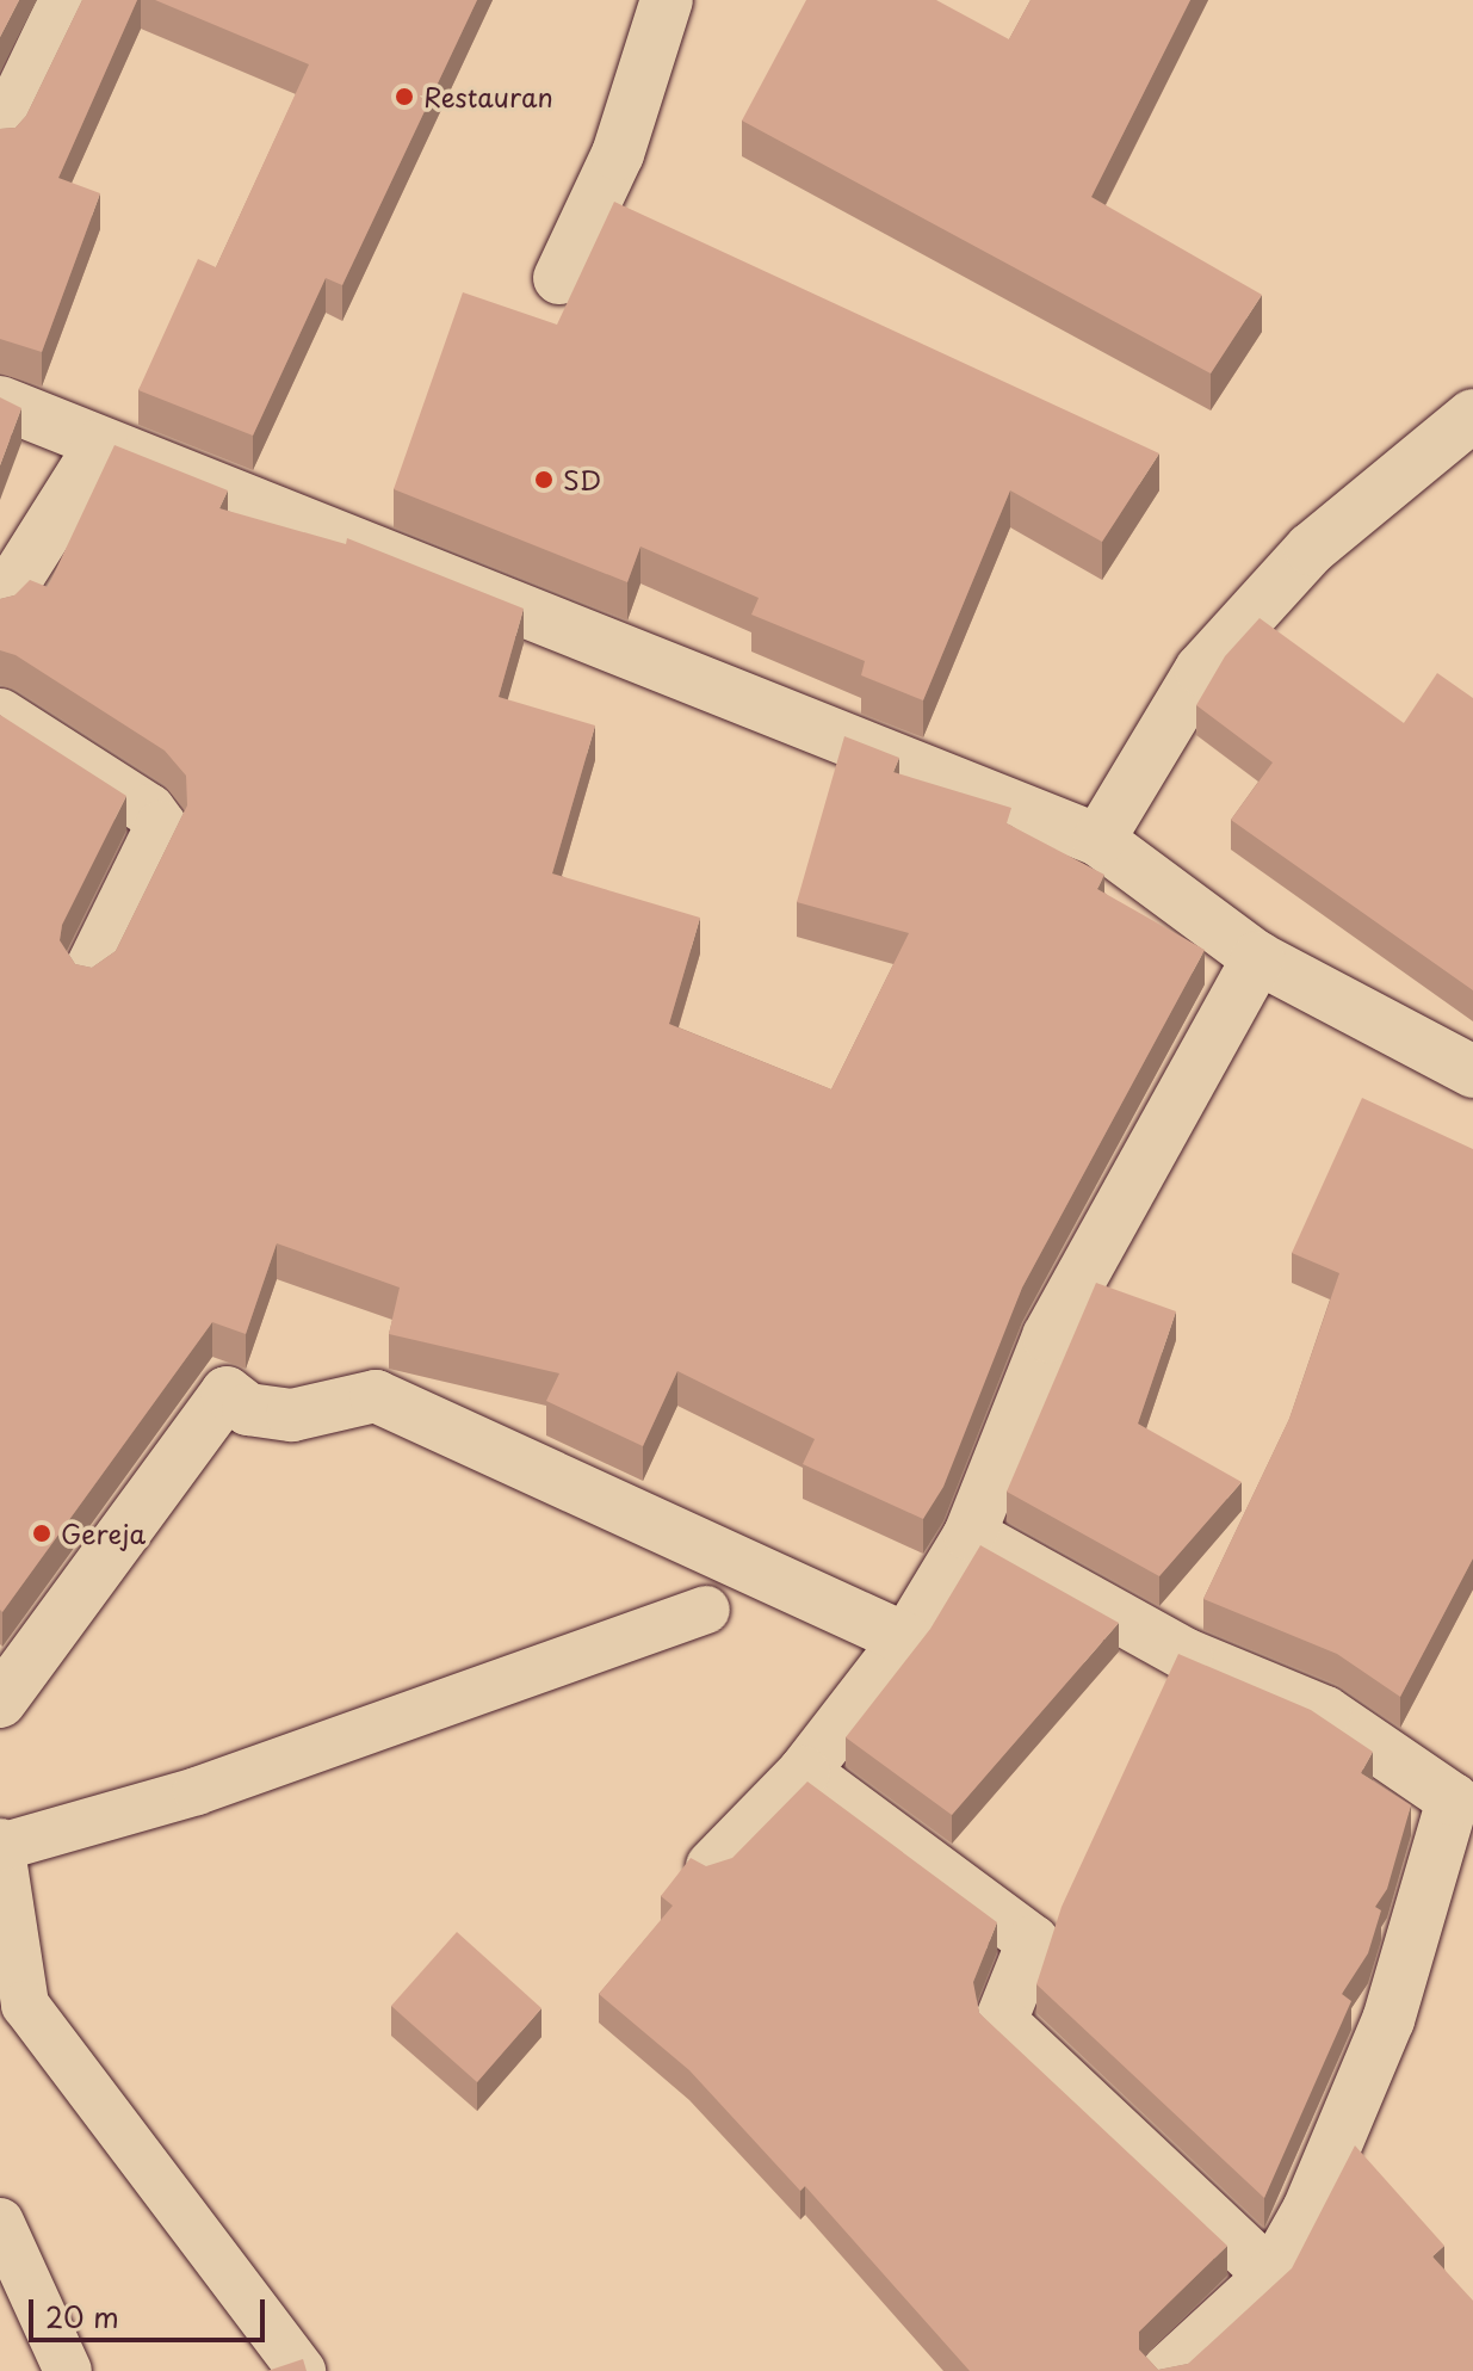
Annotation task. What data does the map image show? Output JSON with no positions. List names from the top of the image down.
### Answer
{
  "places": ["Restauran", "SD", "Gereja"],
  "scale_bar": "20 m"
}
